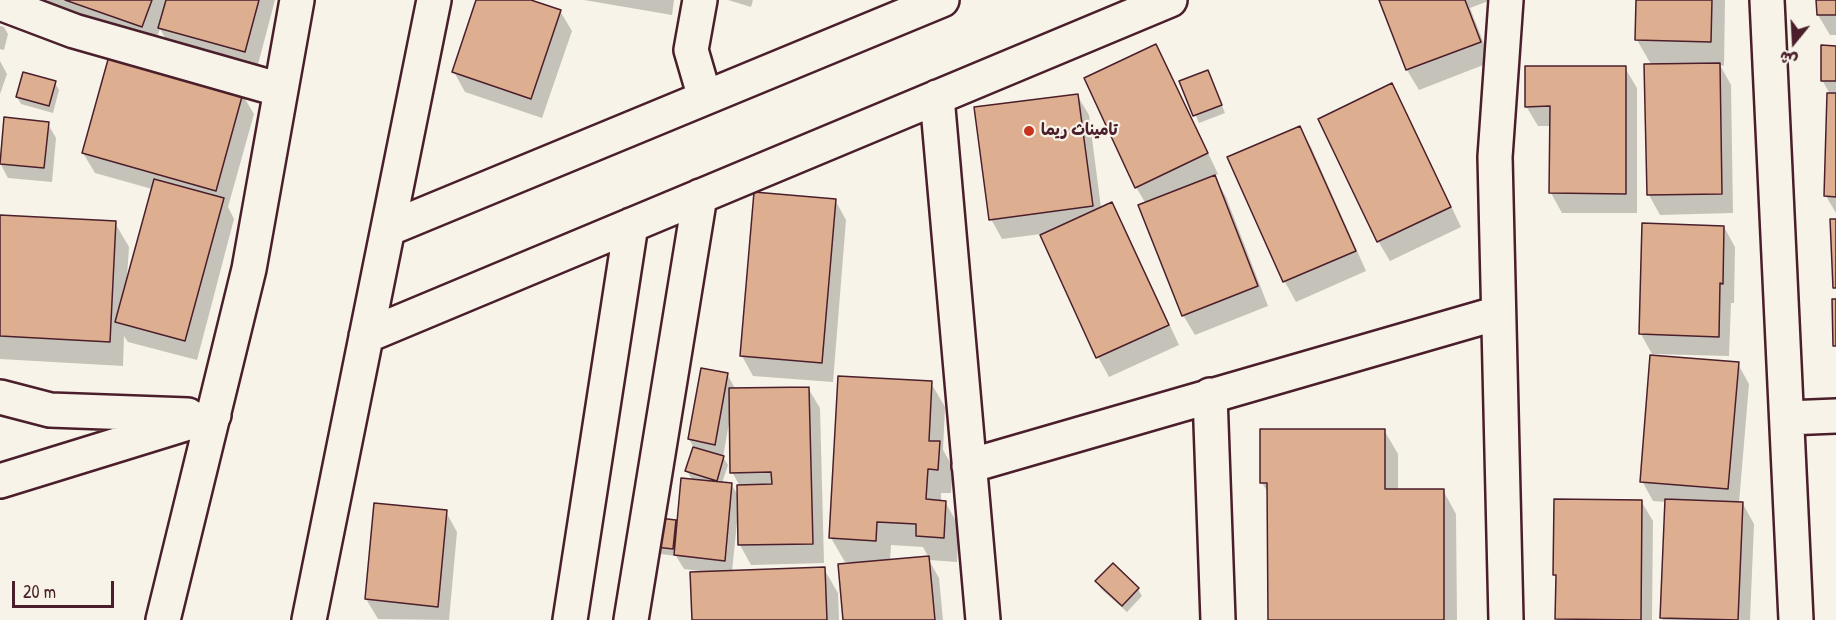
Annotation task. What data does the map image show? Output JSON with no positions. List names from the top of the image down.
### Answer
{
  "places": ["تاميناث ريما"],
  "scale_bar": "20 m",
  "north": "bottom"
}
